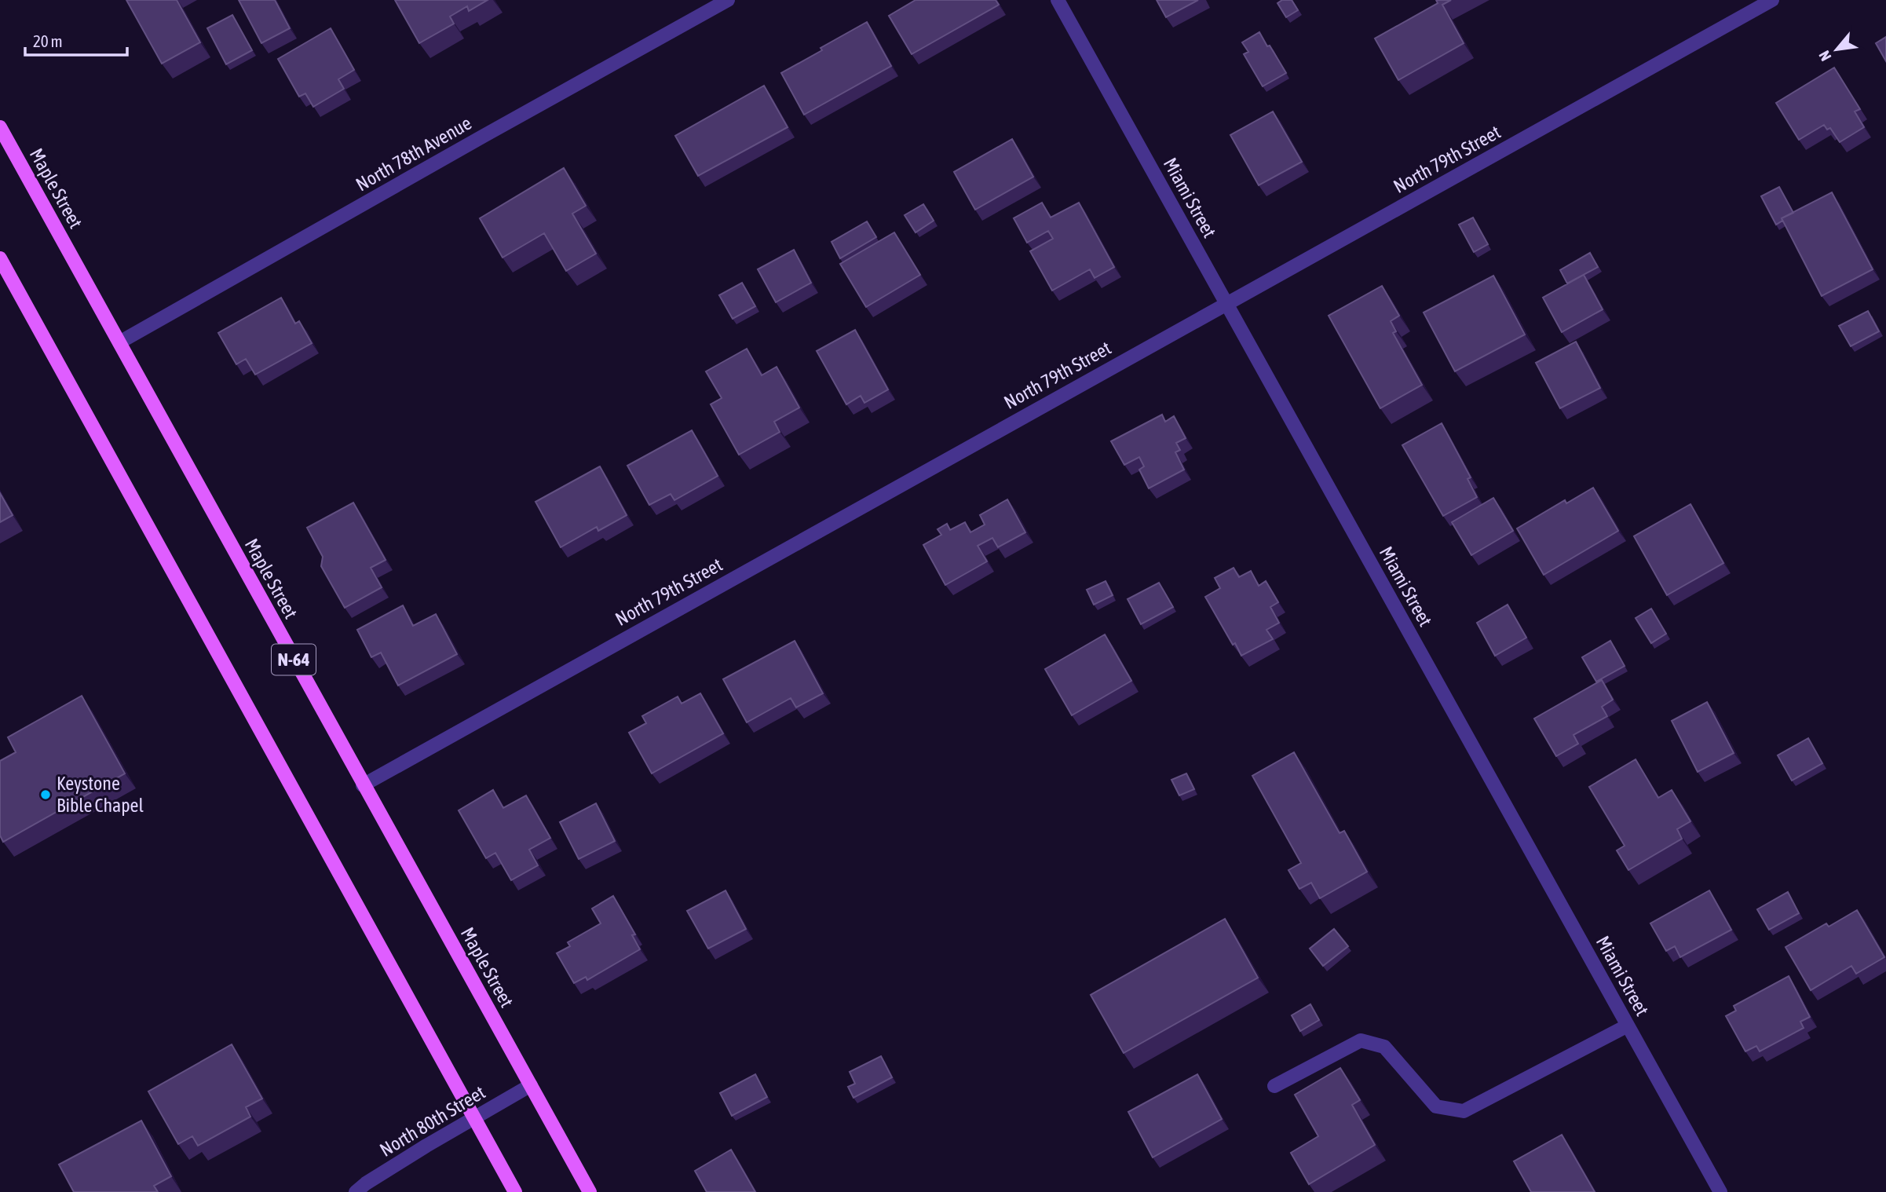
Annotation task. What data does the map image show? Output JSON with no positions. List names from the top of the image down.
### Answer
{
  "streets": {
    "main road": ["Maple Street", "N-64"],
    "street": [
      "North 78th Avenue",
      "North 79th Street",
      "Miami Street",
      "North 80th Street"
    ]
  },
  "crossings": [
    ["North 78th Avenue", "Maple Street"],
    ["North 79th Street", "Maple Street"],
    ["North 79th Street", "Miami Street"],
    ["Maple Street", "North 80th Street"]
  ],
  "places": ["Keystone Bible Chapel"],
  "scale_bar": "20 m",
  "north": "bottom left"
}
